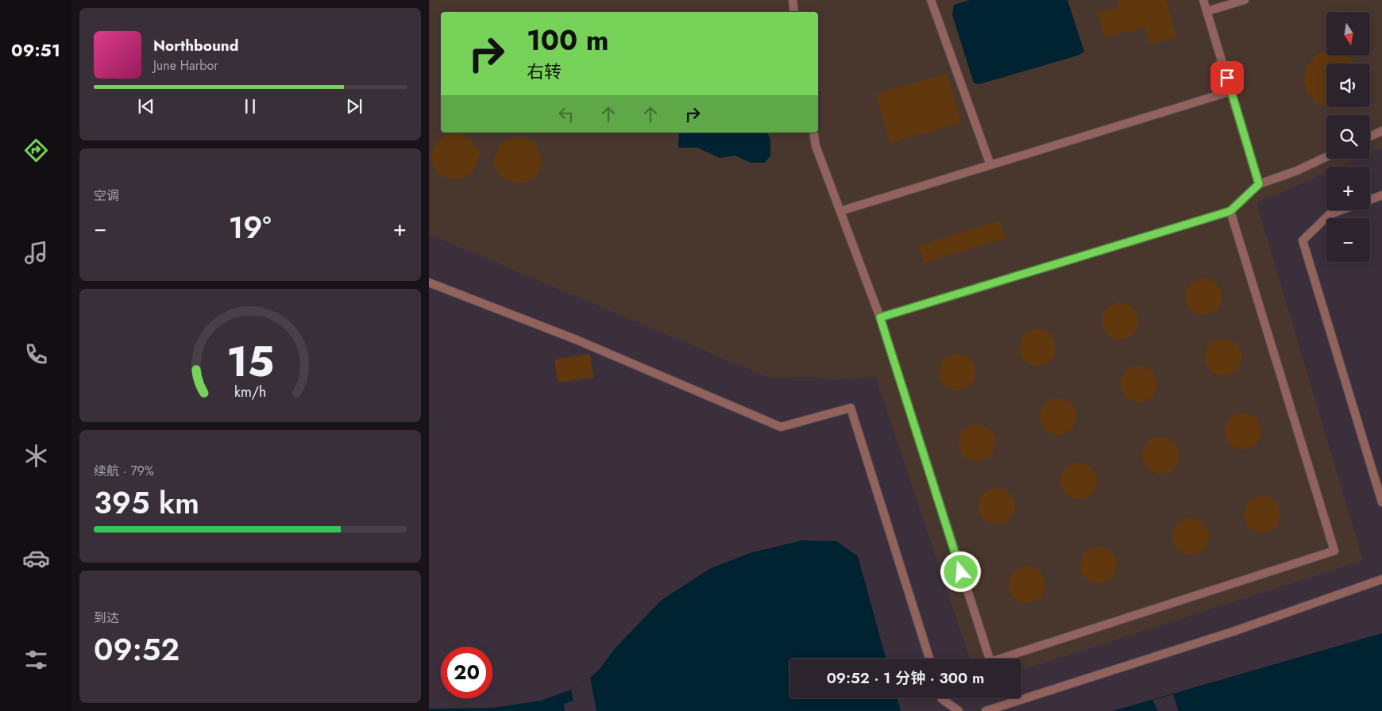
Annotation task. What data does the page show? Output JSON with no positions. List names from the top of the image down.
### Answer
{
  "north": "bottom",
  "page": {
    "tabs": "09:51",
    "map_buttons": ["+", "−"],
    "turn": ["100 m", "右转"],
    "song": ["Northbound", "June Harbor"],
    "tile": [
      "空调",
      ["续航 · 79%", "395 km"],
      ["到达", "09:52"]
    ],
    "heat": ["−", "19°", "+"],
    "limit": "20",
    "trip": "09:52 · 1 分钟 · 300 m",
    "gauge": ["15", "km/h"]
  }
}
